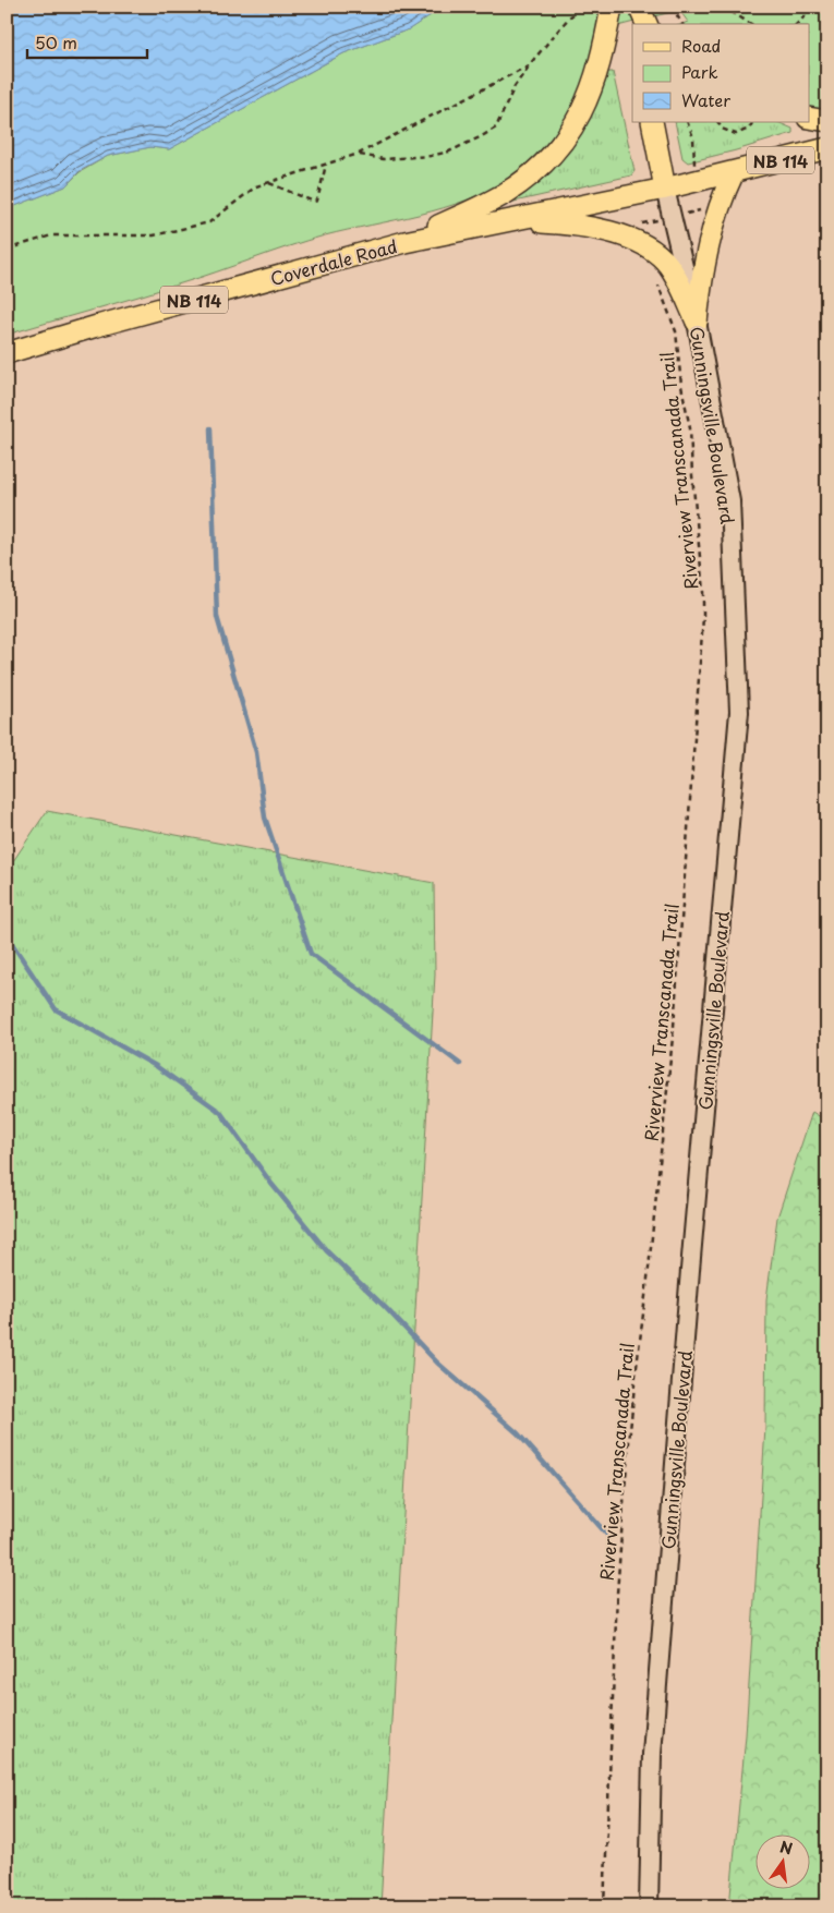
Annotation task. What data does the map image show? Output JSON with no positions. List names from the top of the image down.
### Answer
{
  "streets": {
    "main road": ["NB 114", "Coverdale Road", "Gunningsville Boulevard"],
    "path": ["Riverview Transcanada Trail"]
  },
  "crossings": [
    ["NB 114", "Coverdale Road"],
    ["NB 114", "Gunningsville Boulevard"],
    ["Coverdale Road", "Gunningsville Boulevard"]
  ],
  "legend": ["Road", "Park", "Water"],
  "scale_bar": "50 m",
  "north": "top"
}
